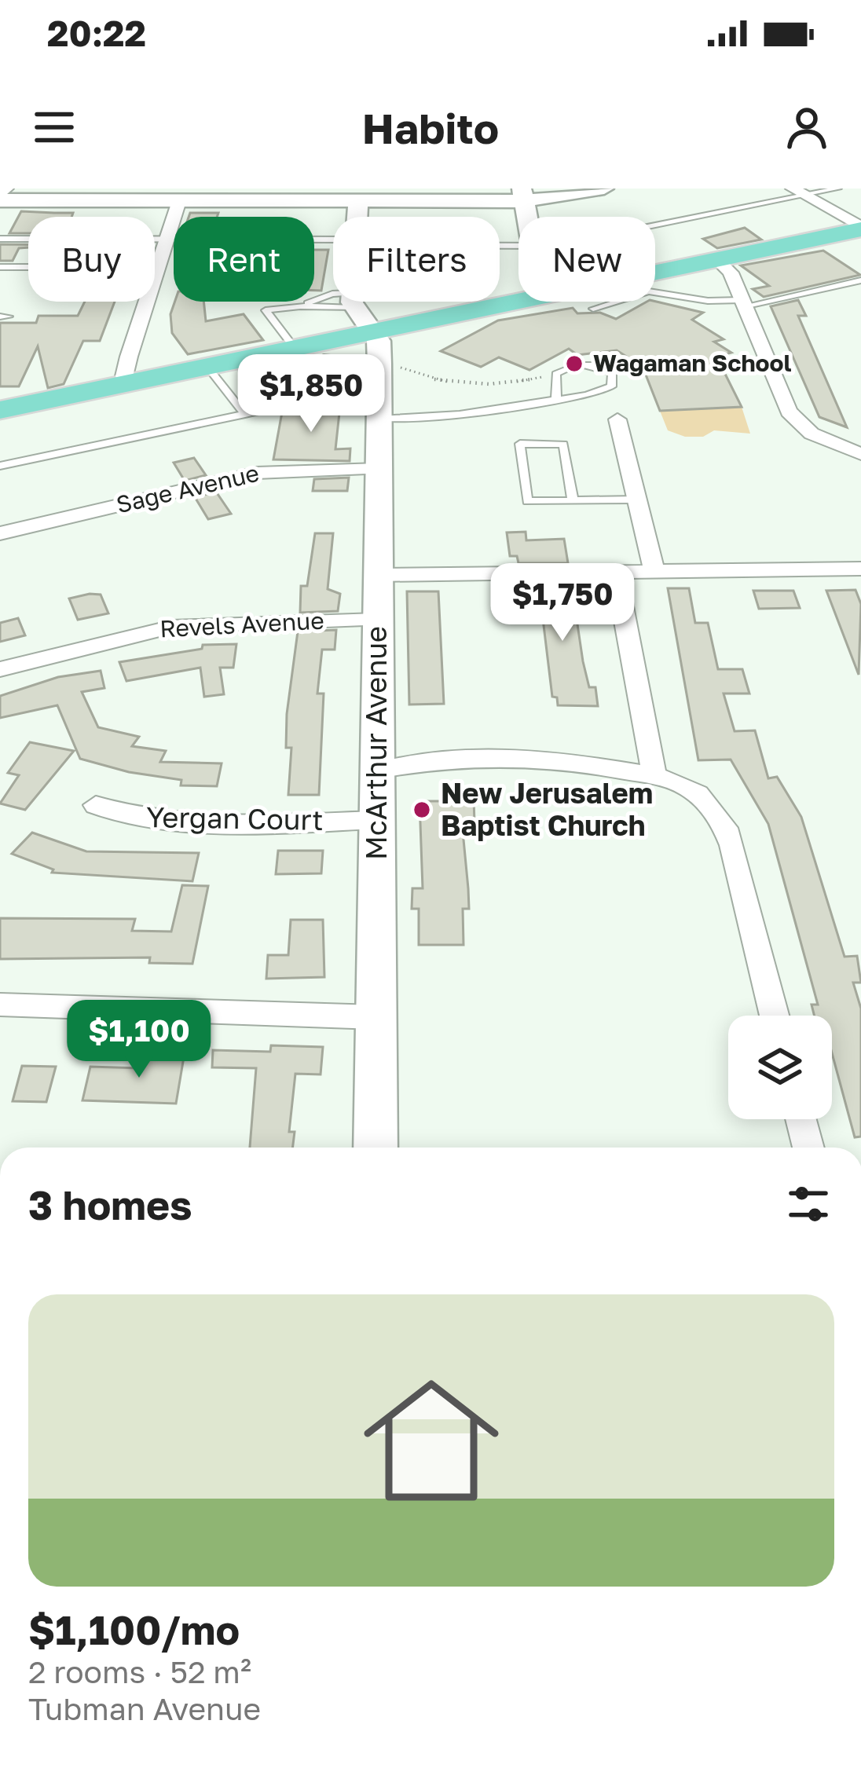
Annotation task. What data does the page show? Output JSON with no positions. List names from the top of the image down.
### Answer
{
  "streets": {
    "street": [
      "Sage Avenue",
      "Revels Avenue",
      "McArthur Avenue",
      "Yergan Court"
    ]
  },
  "crossings": [
    ["Sage Avenue", "McArthur Avenue"],
    ["Revels Avenue", "McArthur Avenue"],
    ["McArthur Avenue", "Yergan Court"]
  ],
  "places": ["Wagaman School", "New Jerusalem Baptist Church"],
  "page": {
    "status": "20:22",
    "header": "Habito",
    "chip": [
      "Buy",
      "Rent",
      "Filters",
      "New"
    ],
    "price": ["$1,850", "$1,750", "$1,100"],
    "heading": "3 homes",
    "list": [
      {
        "name": "$1,100/mo",
        "note": "2 rooms · 52 m² · Tubman Avenue"
      }
    ]
  }
}
